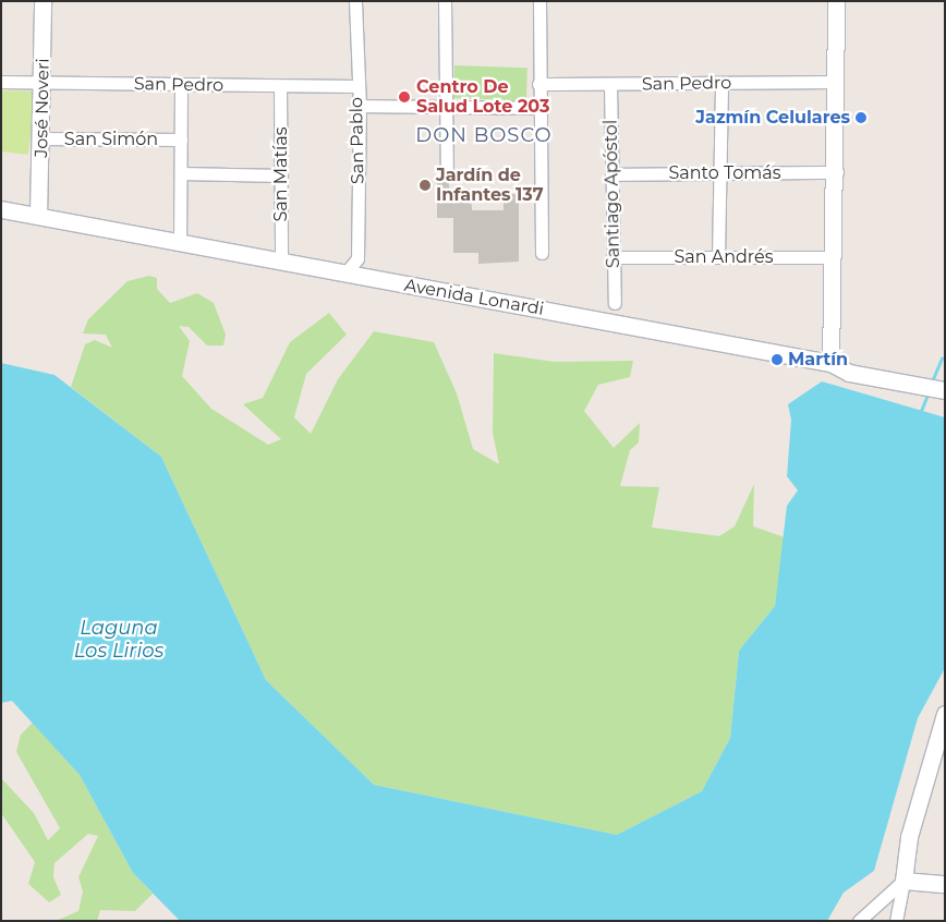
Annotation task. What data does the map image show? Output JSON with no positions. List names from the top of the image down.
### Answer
{
  "streets": {
    "street": [
      "San Pedro",
      "José Noveri",
      "San Simón",
      "San Pablo",
      "Santo Tomás",
      "San Matías",
      "Santiago Apóstol",
      "San Andrés",
      "Avenida Lonardi"
    ]
  },
  "crossings": [
    ["San Pedro", "José Noveri"],
    ["San Pedro", "San Pablo"],
    ["San Pedro", "San Matías"],
    ["San Pedro", "Santiago Apóstol"],
    ["José Noveri", "San Simón"],
    ["José Noveri", "Avenida Lonardi"],
    ["San Pablo", "Avenida Lonardi"],
    ["Santo Tomás", "Santiago Apóstol"],
    ["San Matías", "Avenida Lonardi"],
    ["Santiago Apóstol", "San Andrés"]
  ],
  "districts": ["DON BOSCO"],
  "water": ["Laguna Los Lirios"],
  "places": [
    "Centro De Salud Lote 203",
    "Jazmín Celulares",
    "Jardín de Infantes 137",
    "Martín"
  ]
}
